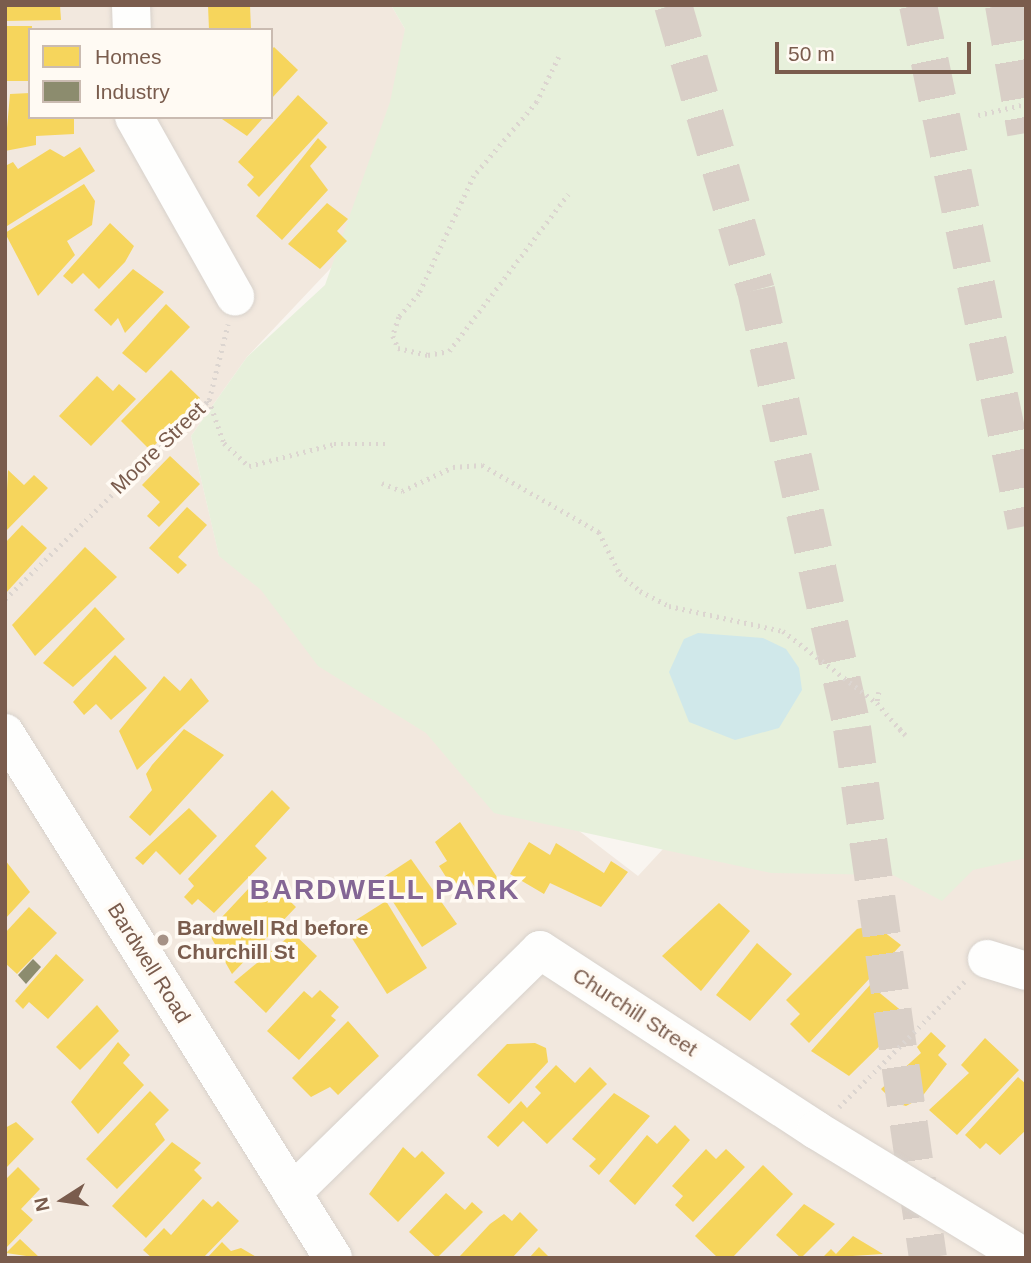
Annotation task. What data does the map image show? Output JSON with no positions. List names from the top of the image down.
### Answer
{
  "streets": {
    "street": ["Bardwell Road", "Churchill Street"],
    "path": ["Moore Street"]
  },
  "crossings": [
    ["Bardwell Road", "Churchill Street"]
  ],
  "districts": ["BARDWELL PARK"],
  "places": ["Bardwell Rd before Churchill St"],
  "legend": ["Homes", "Industry"],
  "scale_bar": "50 m",
  "north": "left"
}
